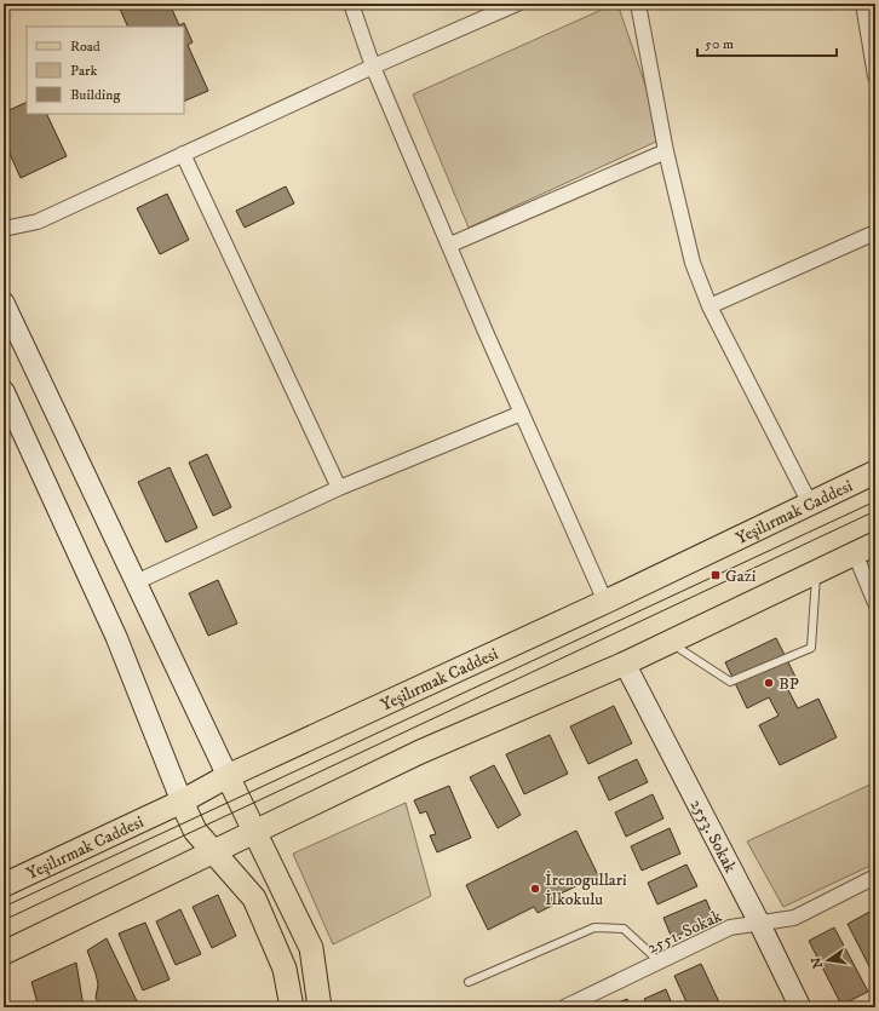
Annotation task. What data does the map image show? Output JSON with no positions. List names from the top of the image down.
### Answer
{
  "streets": {
    "main road": ["Yeşilırmak Caddesi", "2553. Sokak"],
    "street": ["2551. Sokak"]
  },
  "crossings": [
    ["2553. Sokak", "2551. Sokak"]
  ],
  "places": {
    "transit": ["Gazi"],
    "other": ["BP", "İrenogullari İlkokulu"]
  },
  "legend": ["Road", "Park", "Building"],
  "scale_bar": "50 m",
  "north": "left"
}
